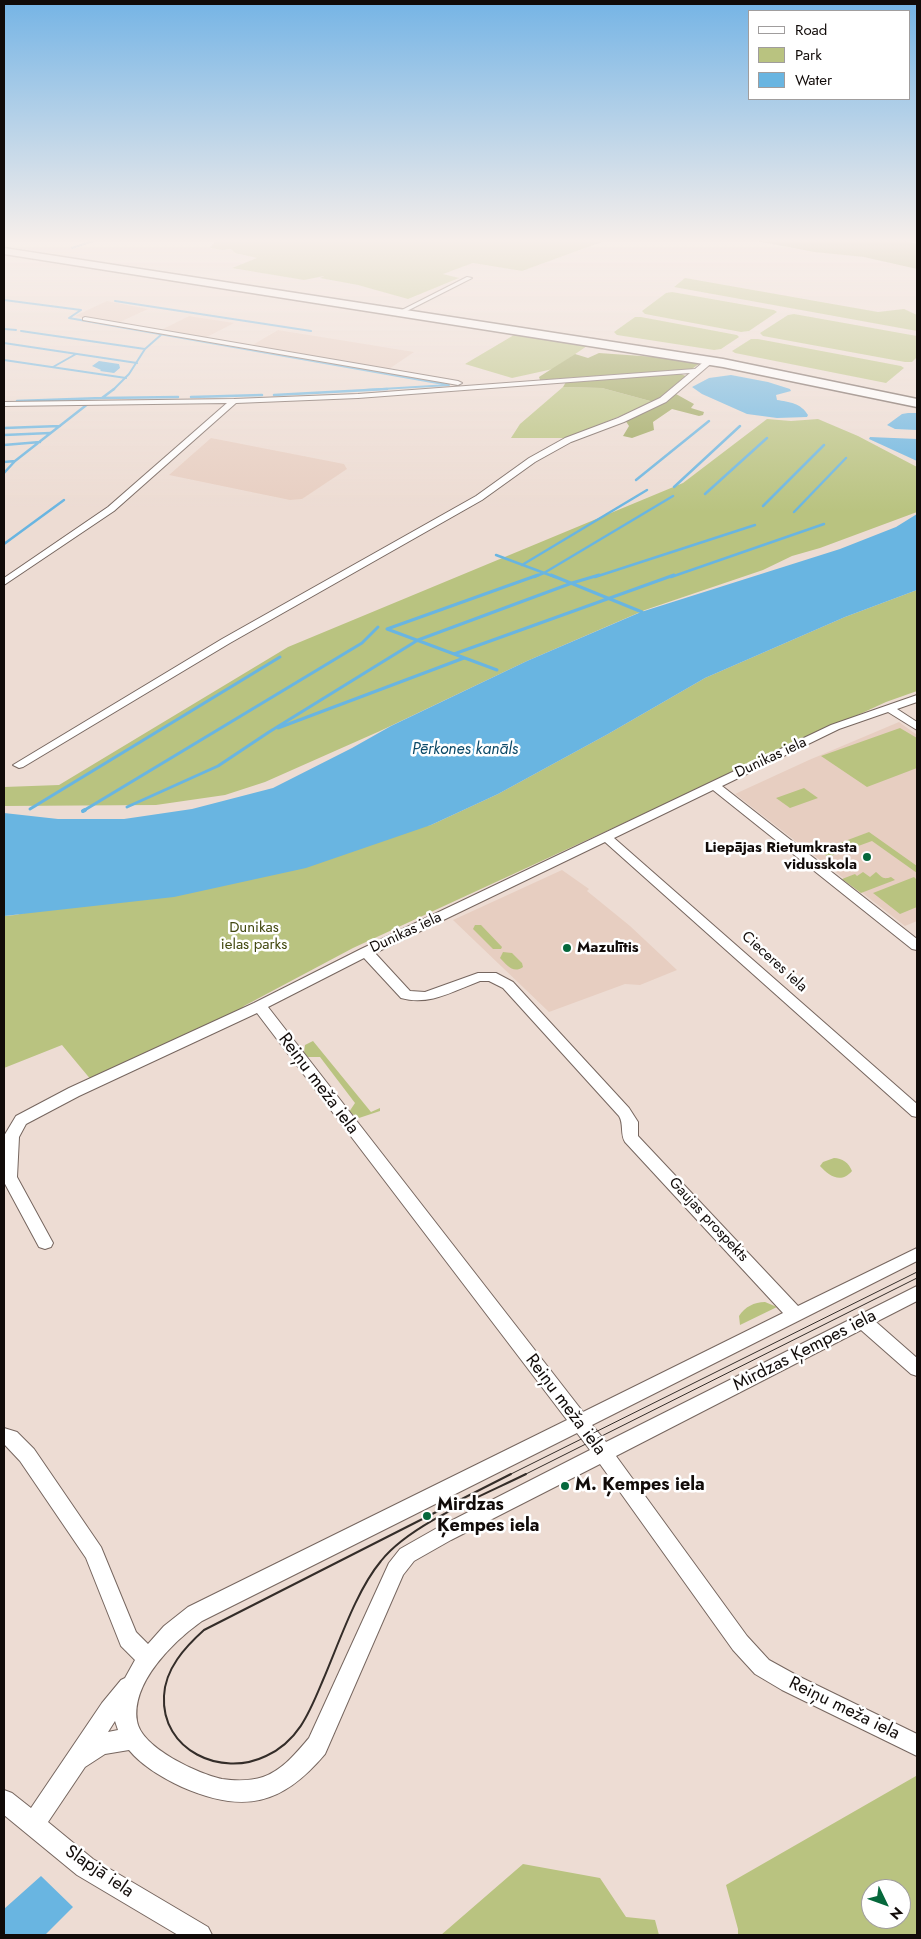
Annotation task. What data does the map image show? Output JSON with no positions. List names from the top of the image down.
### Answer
{
  "streets": {
    "street": [
      "Dunikas iela",
      "Cieceres iela",
      "Reiņu meža iela",
      "Gaujas prospekts",
      "Mirdzas Ķempes iela",
      "Slapjā iela"
    ]
  },
  "crossings": [
    ["Dunikas iela", "Cieceres iela"],
    ["Dunikas iela", "Reiņu meža iela"],
    ["Dunikas iela", "Gaujas prospekts"],
    ["Reiņu meža iela", "Mirdzas Ķempes iela"],
    ["Gaujas prospekts", "Mirdzas Ķempes iela"],
    ["Mirdzas Ķempes iela", "Slapjā iela"]
  ],
  "water": ["Pērkones kanāls"],
  "parks": ["Dunikas ielas parks"],
  "places": [
    "Liepājas Rietumkrasta vidusskola",
    "Mazulītis",
    "M. Ķempes iela",
    "Mirdzas Ķempes iela"
  ],
  "legend": ["Road", "Park", "Water"],
  "north": "bottom right"
}
